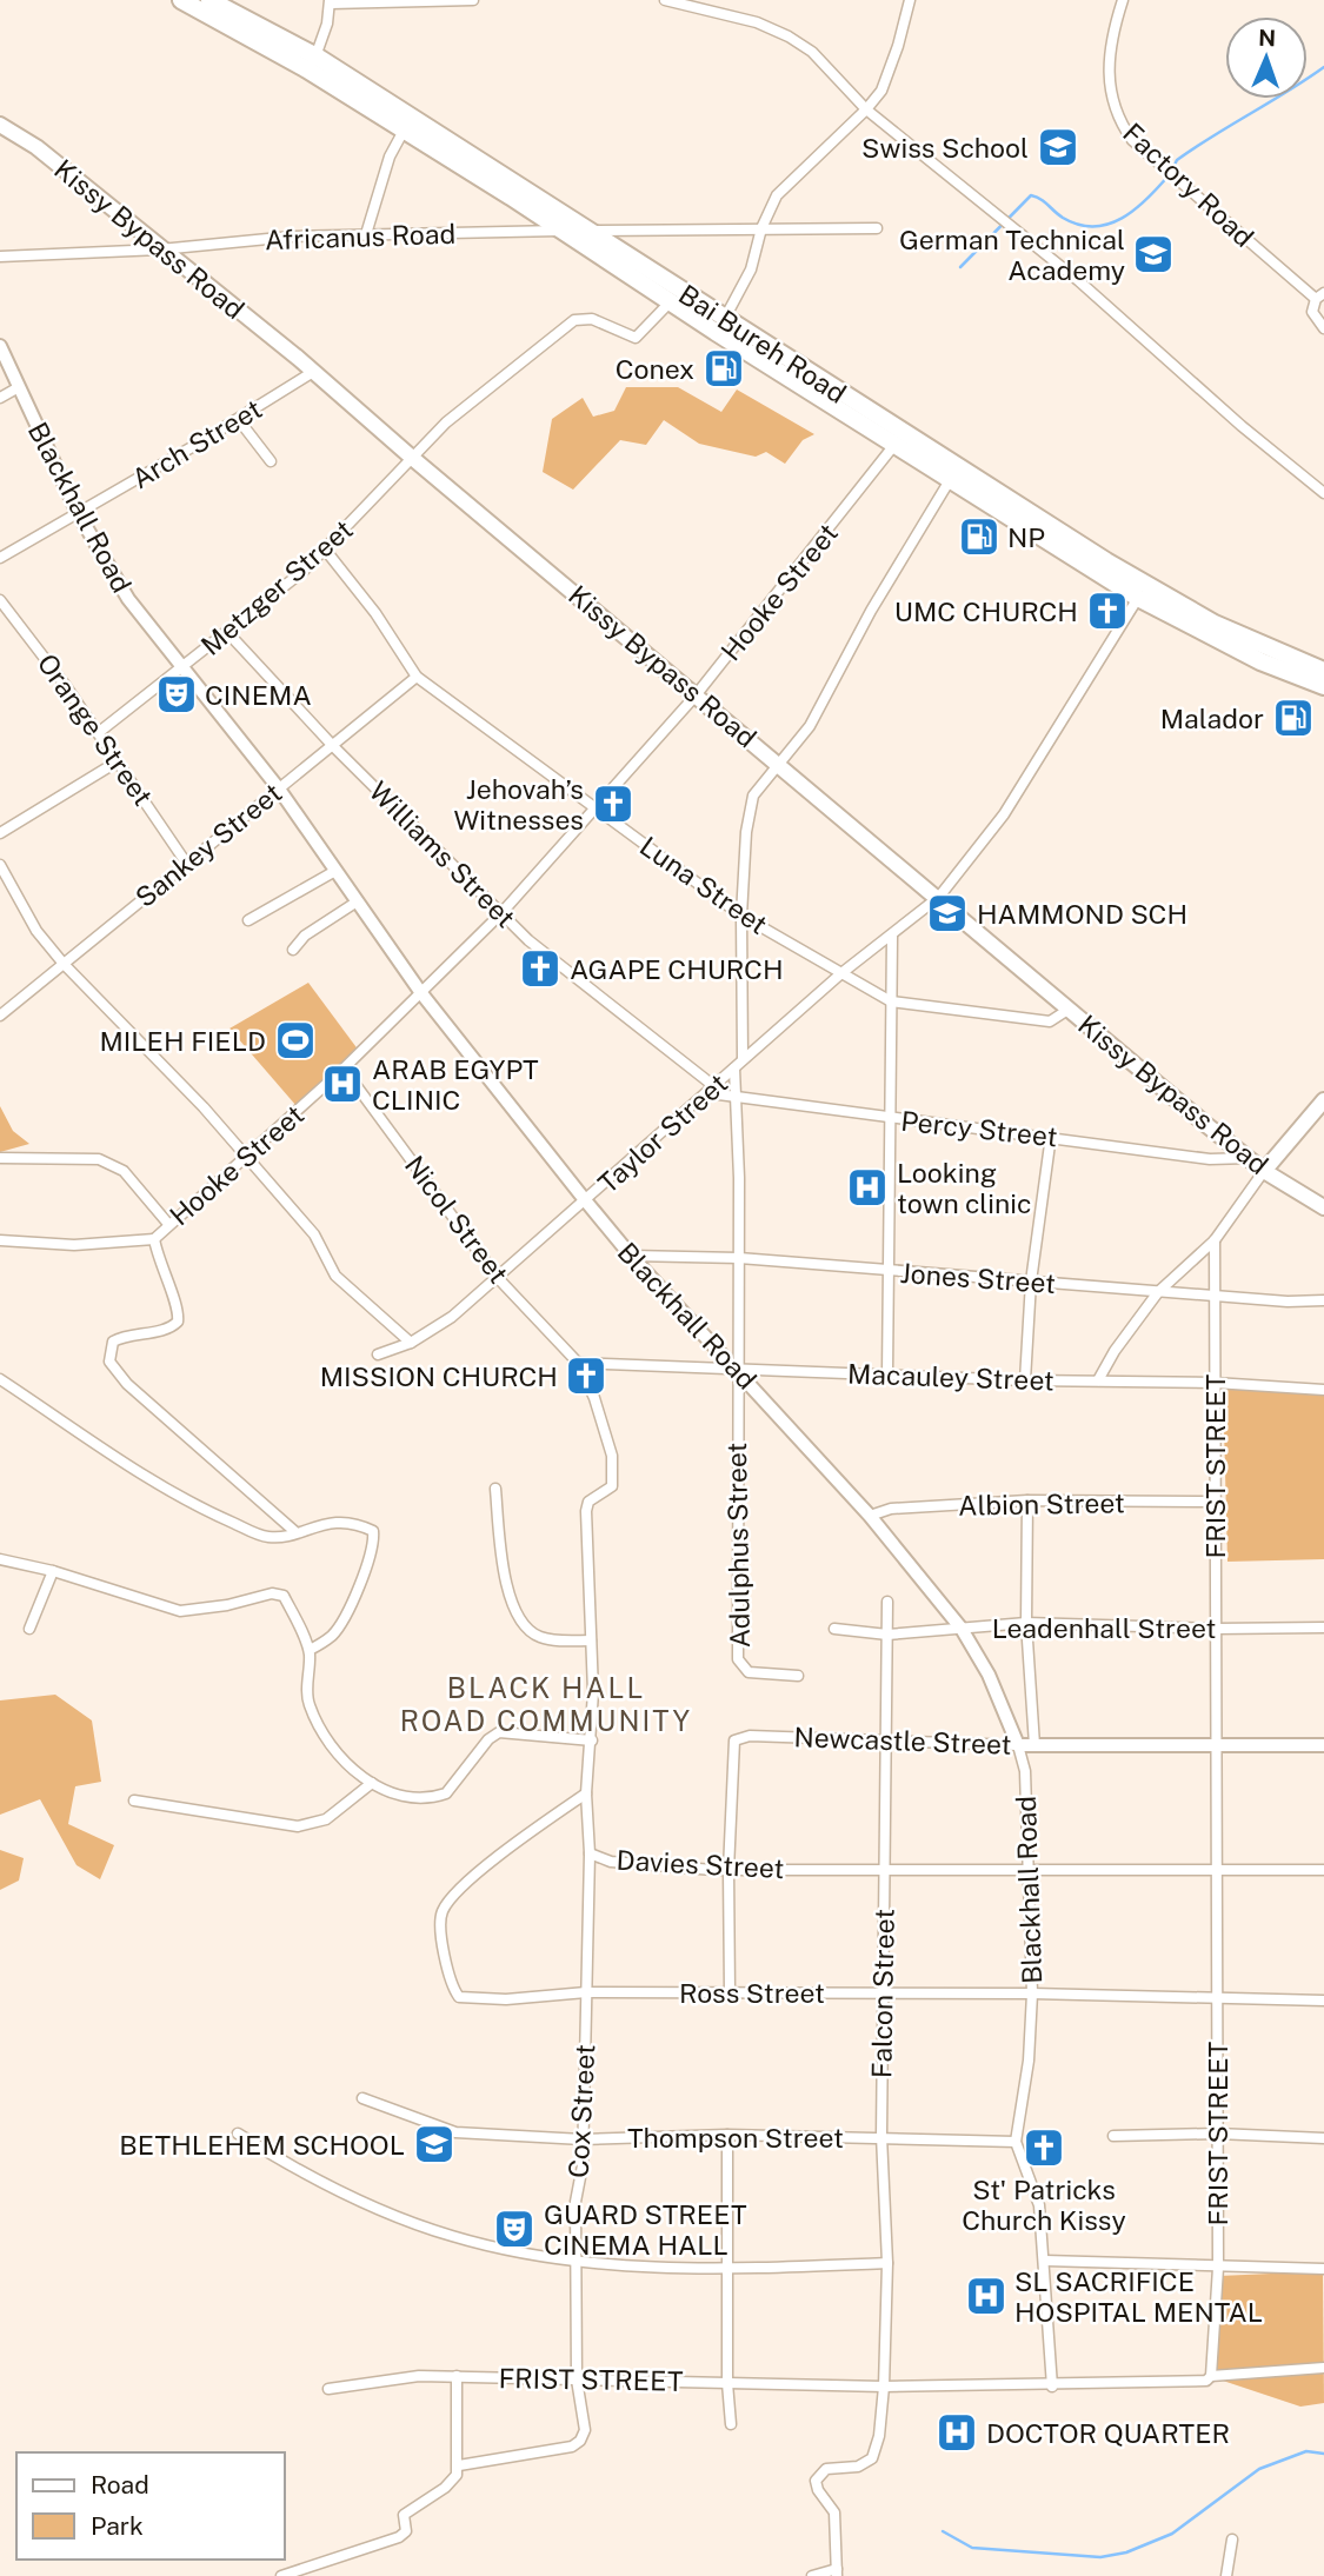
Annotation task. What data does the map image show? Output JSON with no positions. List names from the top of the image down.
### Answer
{
  "streets": {
    "highway": ["Bai Bureh Road"],
    "main road": ["Kissy Bypass Road"],
    "street": [
      "Factory Road",
      "Africanus Road",
      "Arch Street",
      "Blackhall Road",
      "Metzger Street",
      "Hooke Street",
      "Orange Street",
      "Sankey Street",
      "Williams Street",
      "Luna Street",
      "Percy Street",
      "Taylor Street",
      "Nicol Street",
      "Jones Street",
      "Macauley Street",
      "FRIST STREET",
      "Albion Street",
      "Adulphus Street",
      "Leadenhall Street",
      "Newcastle Street",
      "Davies Street",
      "Ross Street",
      "Falcon Street",
      "Cox Street",
      "Thompson Street"
    ]
  },
  "crossings": [
    ["Africanus Road", "Kissy Bypass Road"],
    ["Kissy Bypass Road", "Arch Street"],
    ["Kissy Bypass Road", "Metzger Street"],
    ["Kissy Bypass Road", "Hooke Street"],
    ["Kissy Bypass Road", "Luna Street"],
    ["Kissy Bypass Road", "Percy Street"],
    ["Kissy Bypass Road", "Taylor Street"],
    ["Arch Street", "Blackhall Road"],
    ["Blackhall Road", "Metzger Street"],
    ["Blackhall Road", "Hooke Street"],
    ["Blackhall Road", "Sankey Street"],
    ["Blackhall Road", "Taylor Street"],
    ["Blackhall Road", "Jones Street"],
    ["Blackhall Road", "Macauley Street"],
    ["Blackhall Road", "FRIST STREET"],
    ["Blackhall Road", "Albion Street"],
    ["Blackhall Road", "Adulphus Street"],
    ["Blackhall Road", "Leadenhall Street"],
    ["Blackhall Road", "Newcastle Street"],
    ["Blackhall Road", "Davies Street"],
    ["Blackhall Road", "Ross Street"],
    ["Blackhall Road", "Thompson Street"],
    ["Metzger Street", "Orange Street"],
    ["Metzger Street", "Williams Street"],
    ["Hooke Street", "Williams Street"],
    ["Hooke Street", "Luna Street"],
    ["Hooke Street", "Nicol Street"],
    ["Orange Street", "Sankey Street"],
    ["Sankey Street", "Williams Street"],
    ["Sankey Street", "Luna Street"],
    ["Williams Street", "Percy Street"],
    ["Williams Street", "Taylor Street"],
    ["Luna Street", "Taylor Street"],
    ["Percy Street", "Taylor Street"],
    ["Percy Street", "Adulphus Street"],
    ["Taylor Street", "Nicol Street"],
    ["Taylor Street", "Adulphus Street"],
    ["Nicol Street", "Macauley Street"],
    ["Nicol Street", "Davies Street"],
    ["Jones Street", "FRIST STREET"],
    ["Jones Street", "Adulphus Street"],
    ["Macauley Street", "FRIST STREET"],
    ["Macauley Street", "Adulphus Street"],
    ["Macauley Street", "Davies Street"],
    ["FRIST STREET", "Albion Street"],
    ["FRIST STREET", "Leadenhall Street"],
    ["FRIST STREET", "Newcastle Street"],
    ["FRIST STREET", "Davies Street"],
    ["FRIST STREET", "Ross Street"],
    ["FRIST STREET", "Falcon Street"],
    ["FRIST STREET", "Cox Street"],
    ["Leadenhall Street", "Falcon Street"],
    ["Newcastle Street", "Davies Street"],
    ["Newcastle Street", "Ross Street"],
    ["Newcastle Street", "Falcon Street"],
    ["Davies Street", "Ross Street"],
    ["Davies Street", "Falcon Street"],
    ["Davies Street", "Cox Street"],
    ["Ross Street", "Falcon Street"],
    ["Ross Street", "Cox Street"],
    ["Falcon Street", "Thompson Street"],
    ["Cox Street", "Thompson Street"]
  ],
  "districts": ["BLACK HALL ROAD COMMUNITY"],
  "places": {
    "school or university": [
      "Swiss School",
      "German Technical Academy",
      "HAMMOND SCH",
      "BETHLEHEM SCHOOL"
    ],
    "fuel station": ["Conex", "NP", "Malador"],
    "church": [
      "UMC CHURCH",
      "Jehovah’s Witnesses",
      "AGAPE CHURCH",
      "MISSION CHURCH",
      "St' Patricks Church Kissy"
    ],
    "theatre": ["CINEMA", "GUARD STREET CINEMA HALL"],
    "sports": ["MILEH FIELD"],
    "hospital": [
      "ARAB EGYPT CLINIC",
      "Looking town clinic",
      "SL SACRIFICE HOSPITAL MENTAL",
      "DOCTOR QUARTER"
    ]
  },
  "legend": ["Road", "Park"],
  "north": "top"
}
